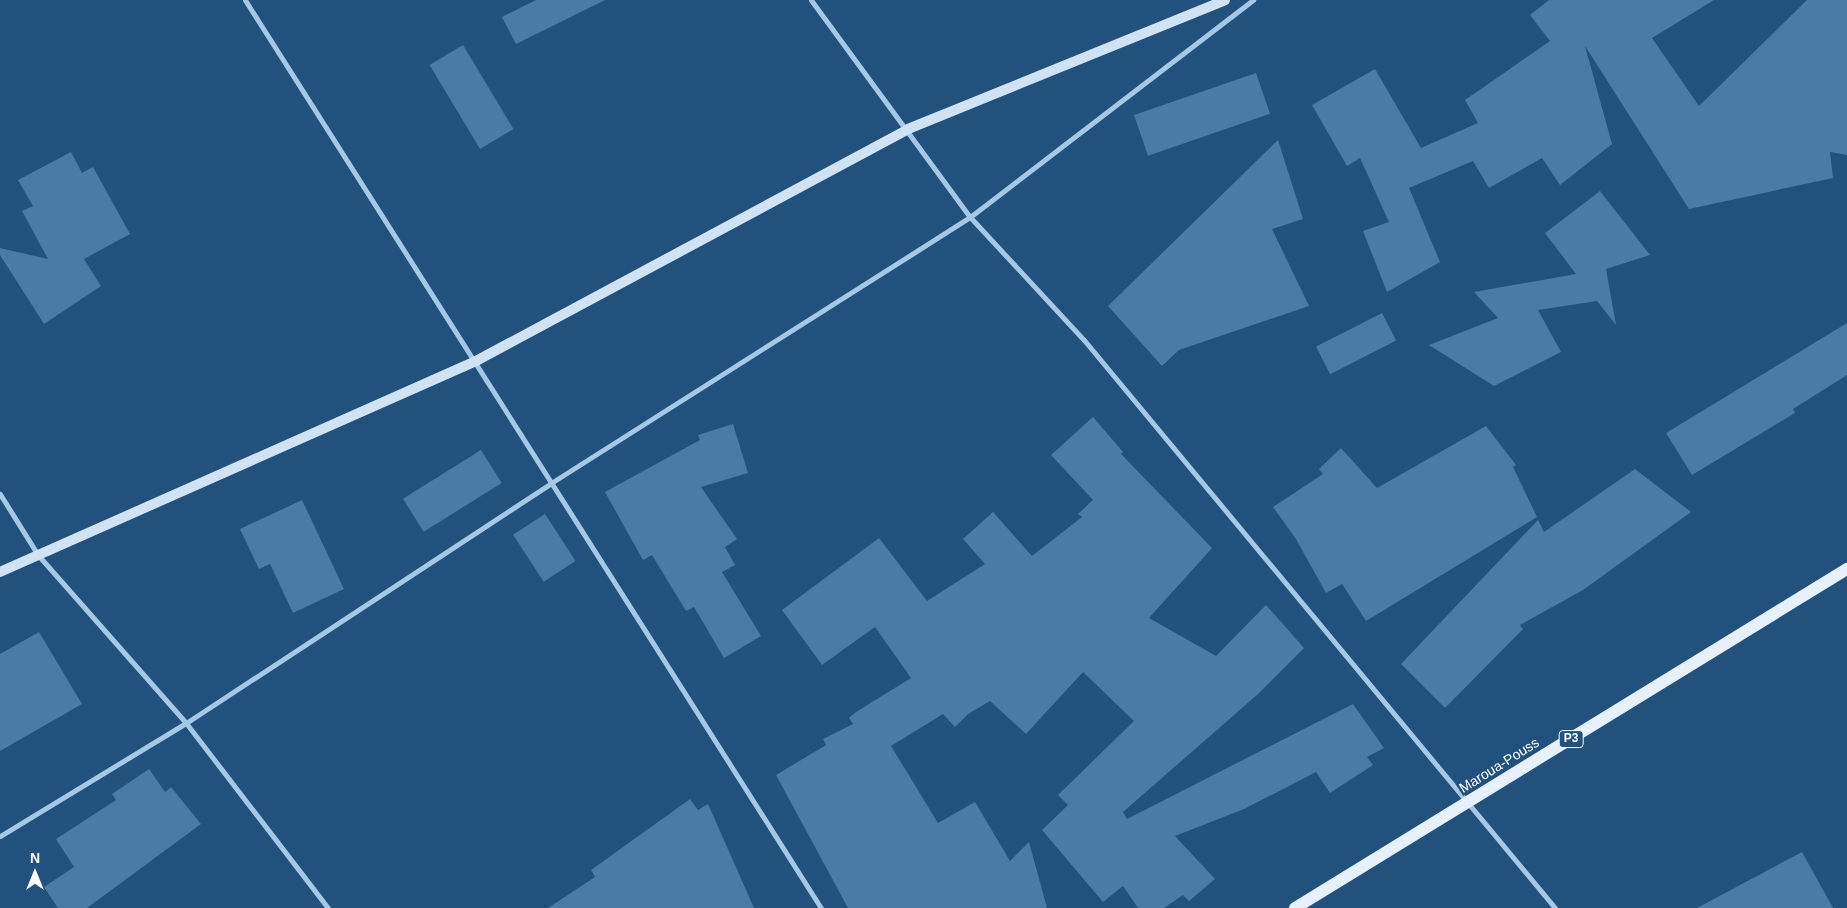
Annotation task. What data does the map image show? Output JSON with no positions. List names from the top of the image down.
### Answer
{
  "streets": {
    "main road": ["P3", "Maroua-Pouss"]
  },
  "north": "top"
}
